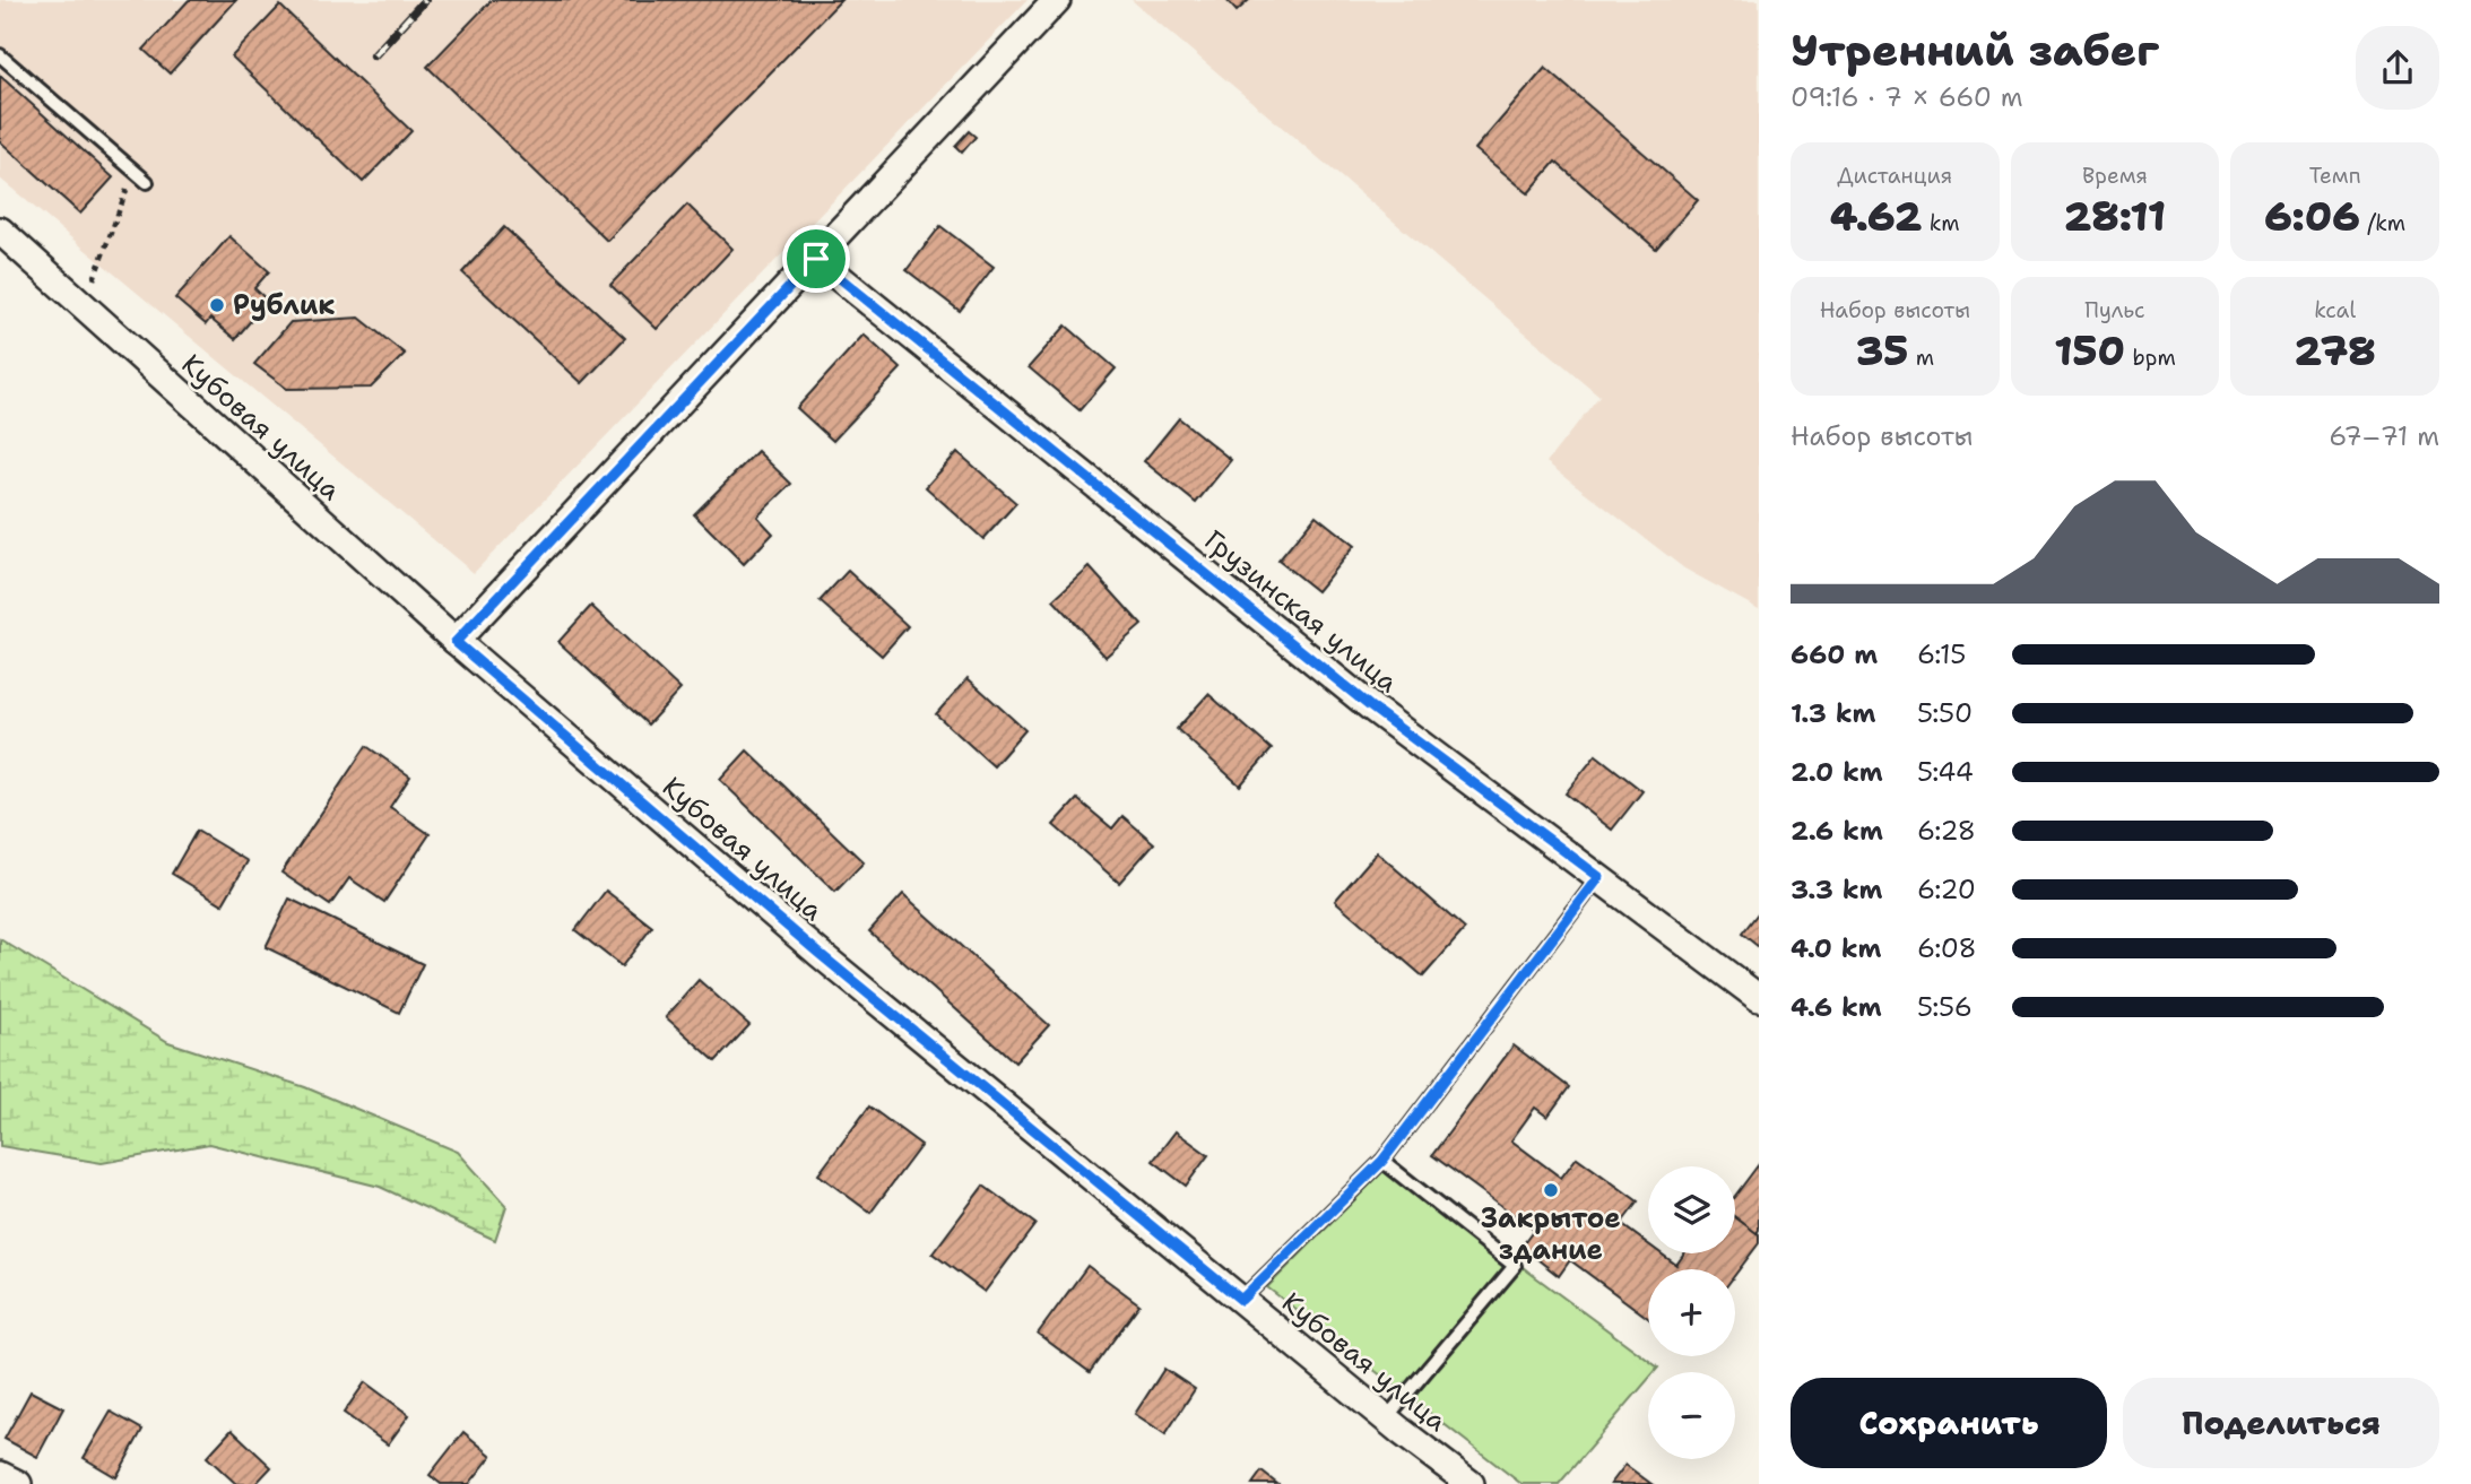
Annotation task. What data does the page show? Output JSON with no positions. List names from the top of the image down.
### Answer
{
  "streets": {
    "street": ["Кубовая улица", "Грузинская улица"]
  },
  "places": ["Рублик", "Закрытое здание"],
  "page": {
    "heading": ["Утренний забег", "09:16 · 7 × 660 m"],
    "stats": [
      ["Дистанция", "4.62 km"],
      ["Время", "28:11"],
      ["Темп", "6:06 /km"],
      ["Набор высоты", "35 m"],
      ["Пульс", "150 bpm"],
      ["kcal", "278"]
    ],
    "chart": ["Набор высоты", "67–71 m"],
    "list": [
      {
        "name": "660 m",
        "note": "6:15"
      },
      {
        "name": "1.3 km",
        "note": "5:50"
      },
      {
        "name": "2.0 km",
        "note": "5:44"
      },
      {
        "name": "2.6 km",
        "note": "6:28"
      },
      {
        "name": "3.3 km",
        "note": "6:20"
      },
      {
        "name": "4.0 km",
        "note": "6:08"
      },
      {
        "name": "4.6 km",
        "note": "5:56"
      }
    ],
    "map_buttons": ["+", "−"],
    "buttons": ["Сохранить", "Поделиться"]
  }
}
